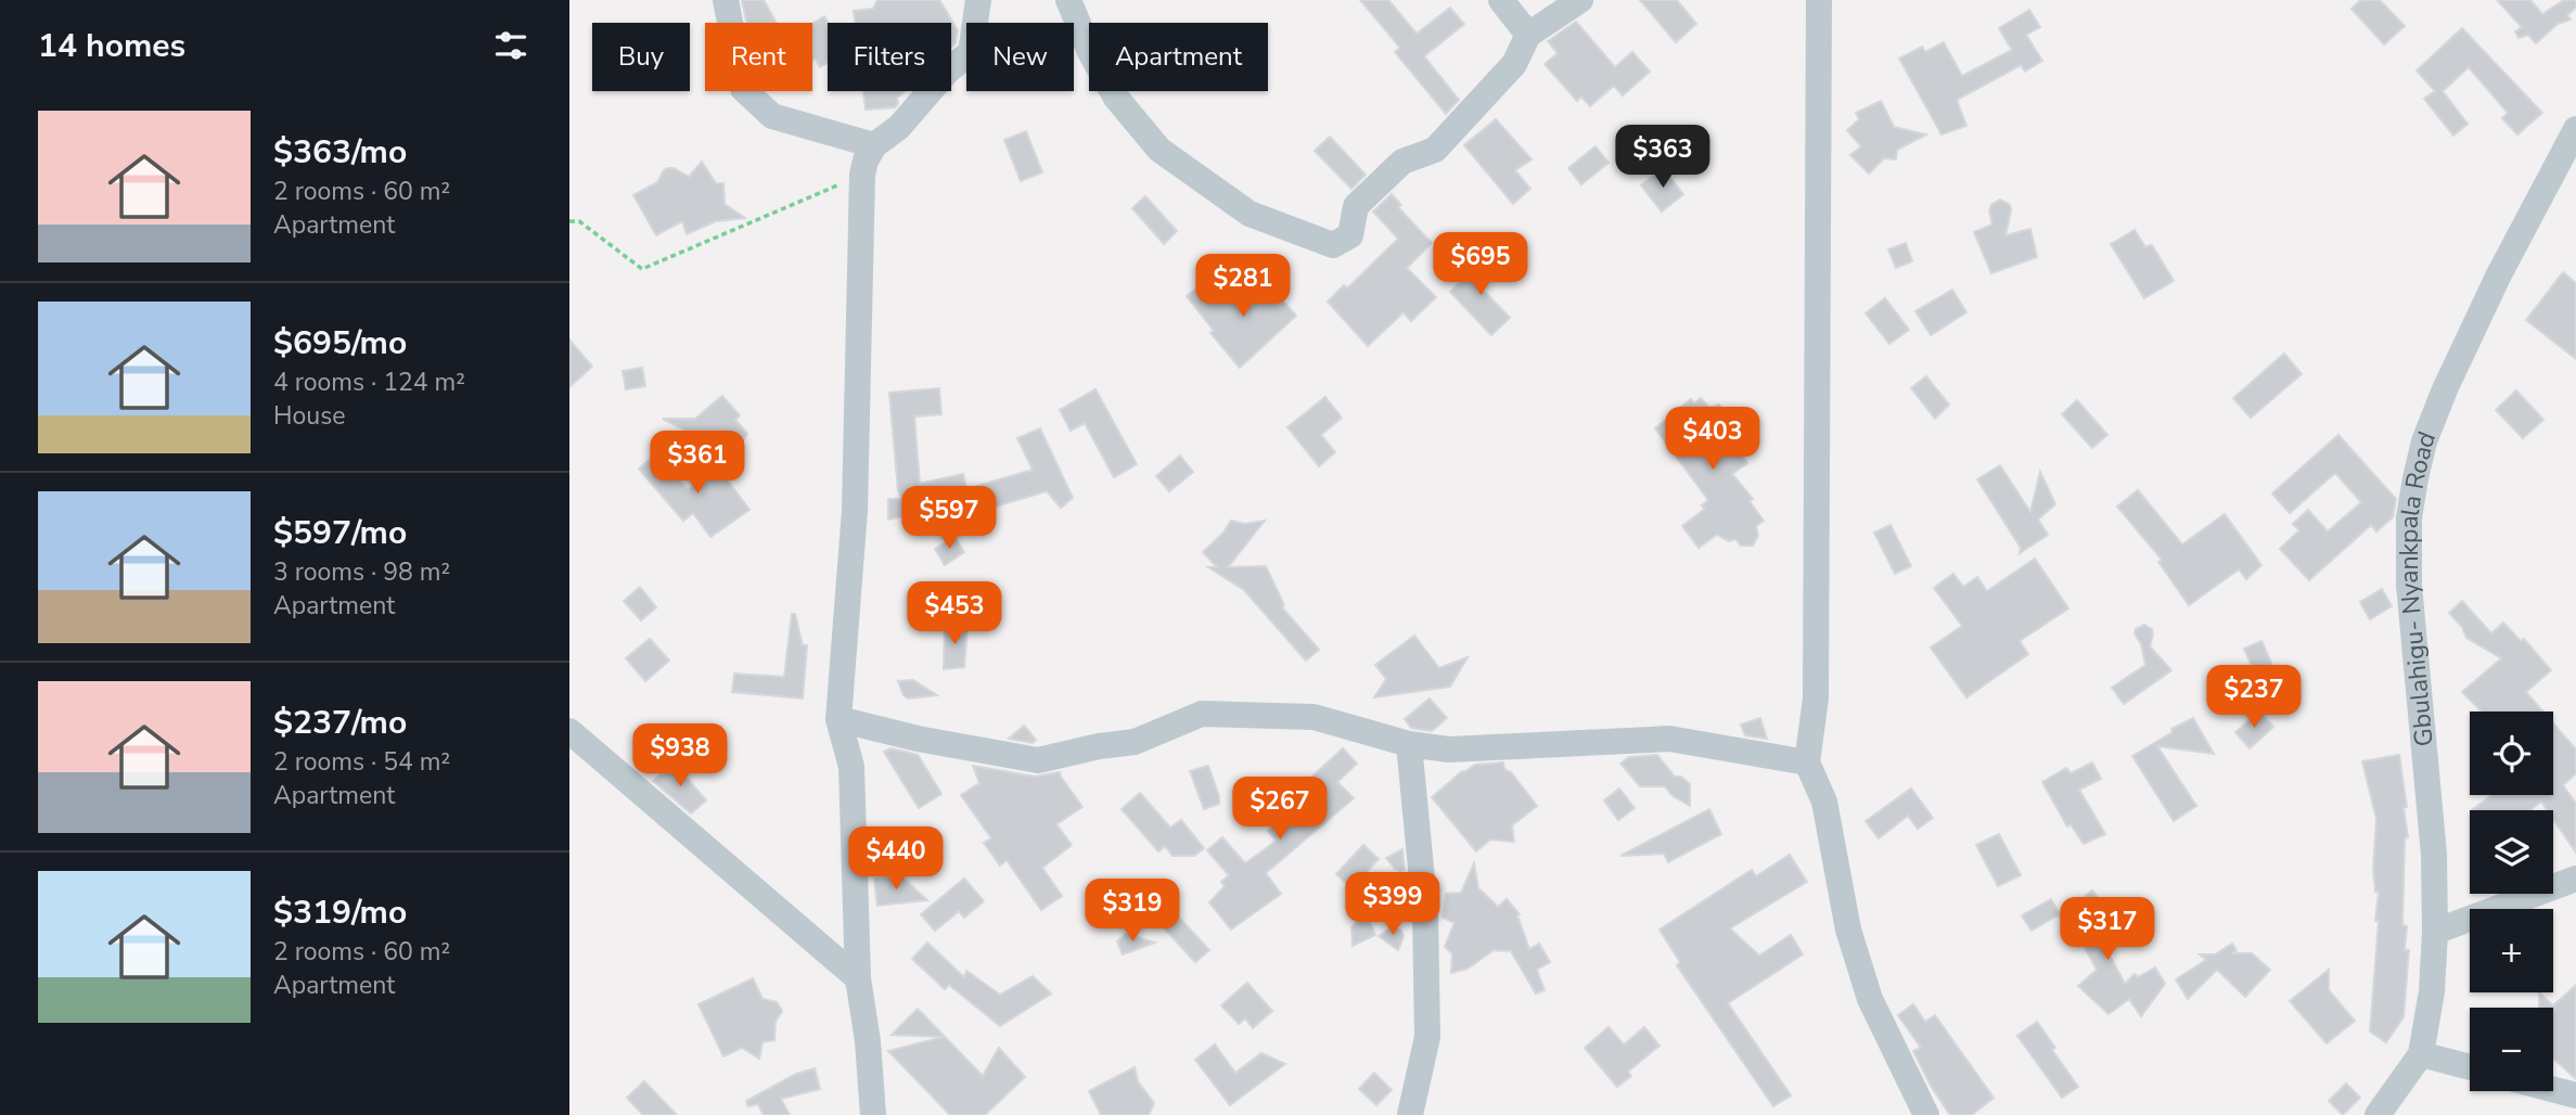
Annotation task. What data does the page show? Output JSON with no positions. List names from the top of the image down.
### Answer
{
  "streets": {
    "street": ["Gbulahigu- Nyankpala Road"]
  },
  "page": {
    "heading": "14 homes",
    "chip": [
      "Buy",
      "Rent",
      "Filters",
      "New",
      "Apartment"
    ],
    "list": [
      {
        "name": "$363/mo",
        "note": "2 rooms · 60 m² · Apartment"
      },
      {
        "name": "$695/mo",
        "note": "4 rooms · 124 m² · House"
      },
      {
        "name": "$597/mo",
        "note": "3 rooms · 98 m² · Apartment"
      },
      {
        "name": "$237/mo",
        "note": "2 rooms · 54 m² · Apartment"
      },
      {
        "name": "$319/mo",
        "note": "2 rooms · 60 m² · Apartment"
      }
    ],
    "price": [
      "$363",
      "$695",
      "$281",
      "$403",
      "$361",
      "$597",
      "$453",
      "$237",
      "$938",
      "$267",
      "$440",
      "$399",
      "$319",
      "$317"
    ],
    "map_buttons": ["+", "−"]
  }
}
